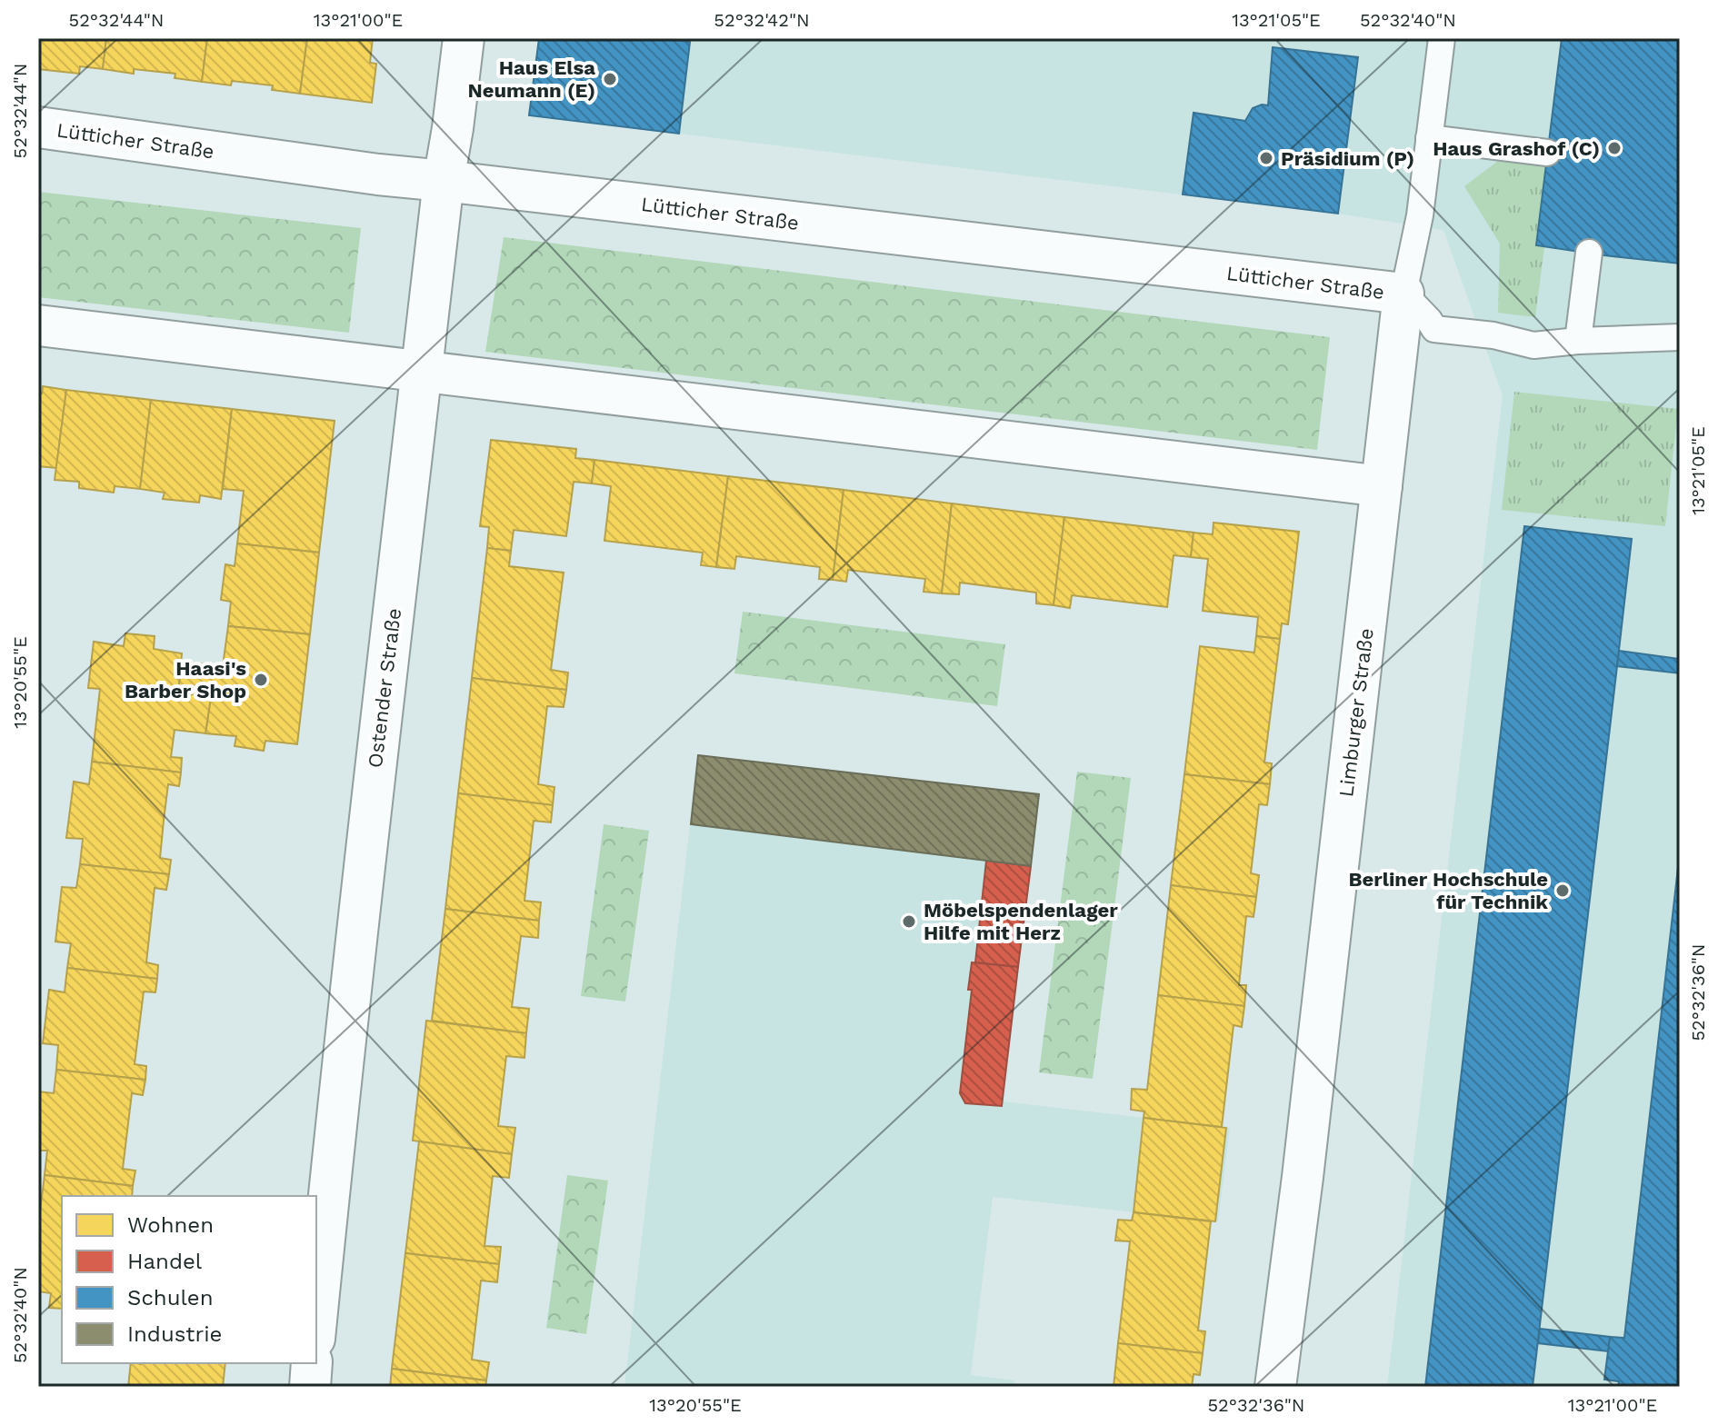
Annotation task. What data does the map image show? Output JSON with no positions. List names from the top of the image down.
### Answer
{
  "streets": {
    "street": ["Lütticher Straße", "Ostender Straße", "Limburger Straße"]
  },
  "crossings": [
    ["Lütticher Straße", "Ostender Straße"],
    ["Lütticher Straße", "Limburger Straße"]
  ],
  "places": [
    "Haus Elsa Neumann (E)",
    "Haus Grashof (C)",
    "Präsidium (P)",
    "Haasi's Barber Shop",
    "Berliner Hochschule für Technik",
    "Möbelspendenlager Hilfe mit Herz"
  ],
  "legend": [
    "Wohnen",
    "Handel",
    "Schulen",
    "Industrie"
  ],
  "coordinates": [
    "52°32'44\"N",
    "13°21'00\"E",
    "52°32'42\"N",
    "13°21'05\"E",
    "52°32'40\"N",
    "13°20'55\"E",
    "52°32'36\"N"
  ]
}
